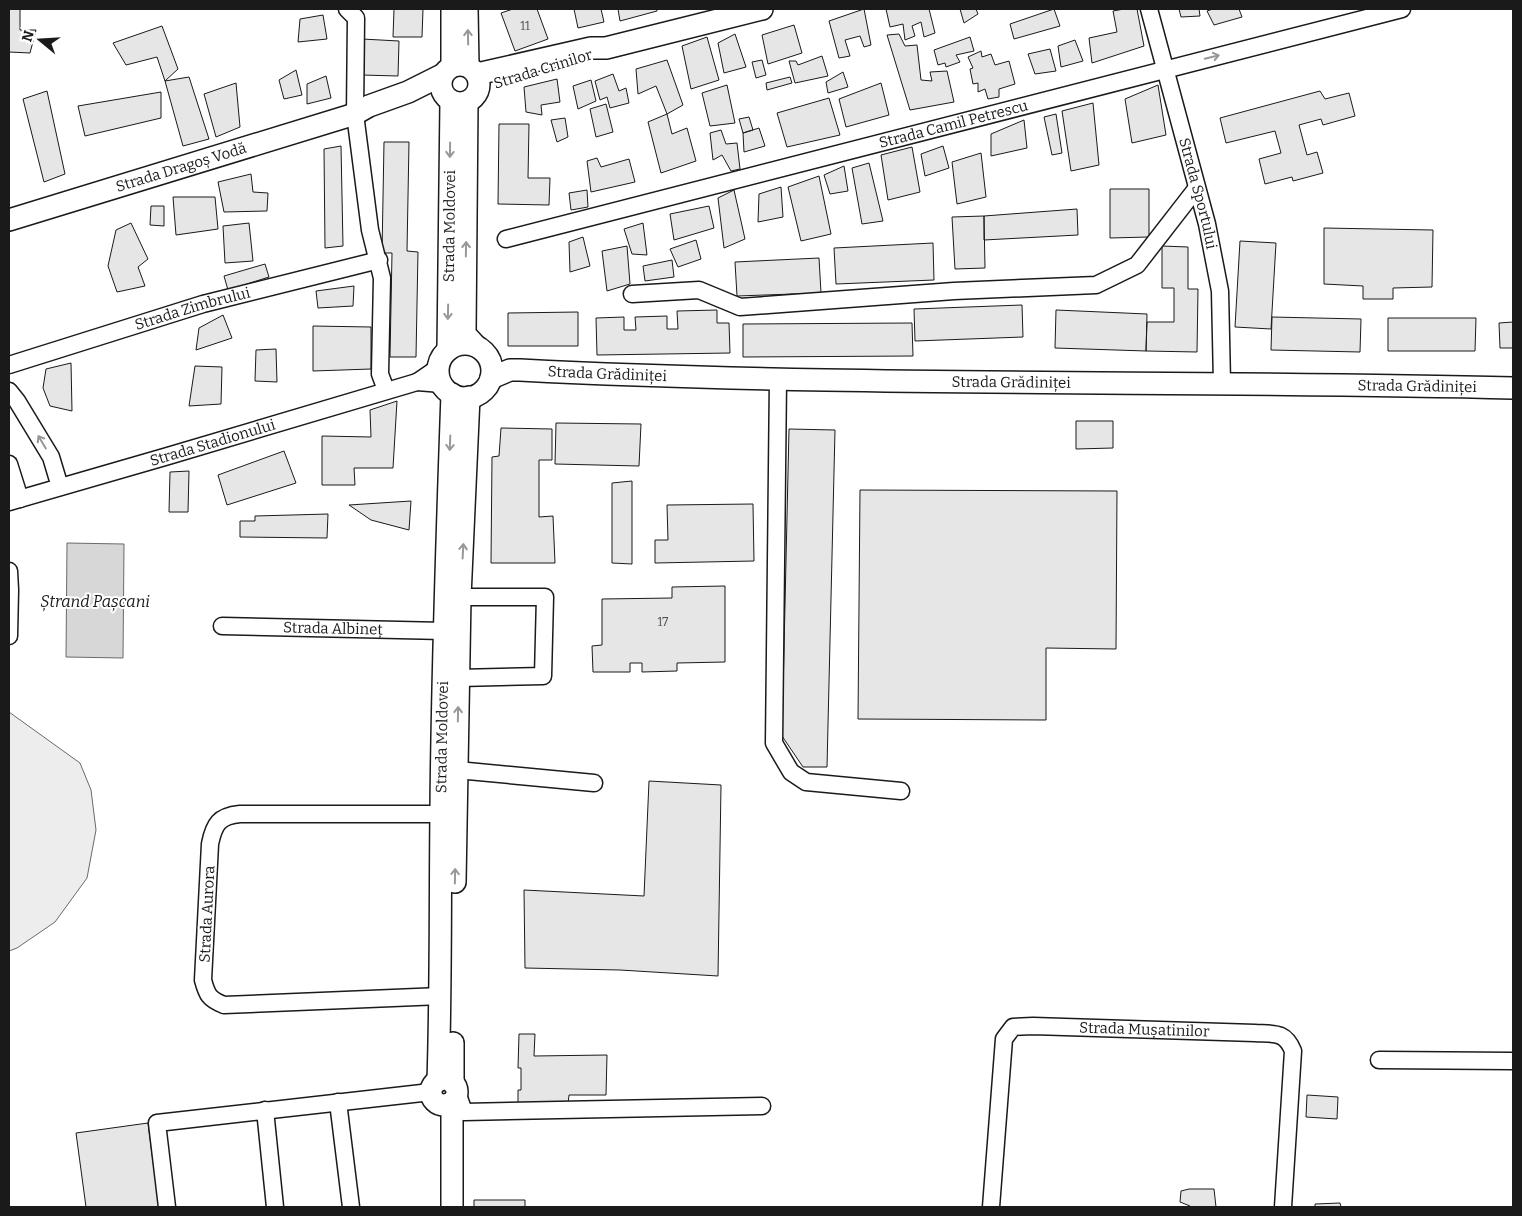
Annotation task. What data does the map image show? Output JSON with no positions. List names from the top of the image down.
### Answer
{
  "streets": {
    "main road": [
      "Strada Crinilor",
      "Strada Dragoș Vodă",
      "Strada Moldovei",
      "Strada Grădiniței"
    ],
    "street": [
      "Strada Camil Petrescu",
      "Strada Sportului",
      "Strada Zimbrului",
      "Strada Stadionului",
      "Strada Albineț",
      "Strada Aurora",
      "Strada Mușatinilor"
    ]
  },
  "crossings": [
    ["Strada Crinilor", "Strada Dragoș Vodă"],
    ["Strada Crinilor", "Strada Moldovei"],
    ["Strada Camil Petrescu", "Strada Sportului"],
    ["Strada Dragoș Vodă", "Strada Moldovei"],
    ["Strada Sportului", "Strada Grădiniței"],
    ["Strada Moldovei", "Strada Grădiniței"],
    ["Strada Moldovei", "Strada Stadionului"],
    ["Strada Moldovei", "Strada Albineț"],
    ["Strada Moldovei", "Strada Aurora"],
    ["Strada Grădiniței", "Strada Stadionului"]
  ],
  "water": ["Ștrand Pașcani"],
  "house_numbers": ["11", "17"],
  "north": "left"
}
